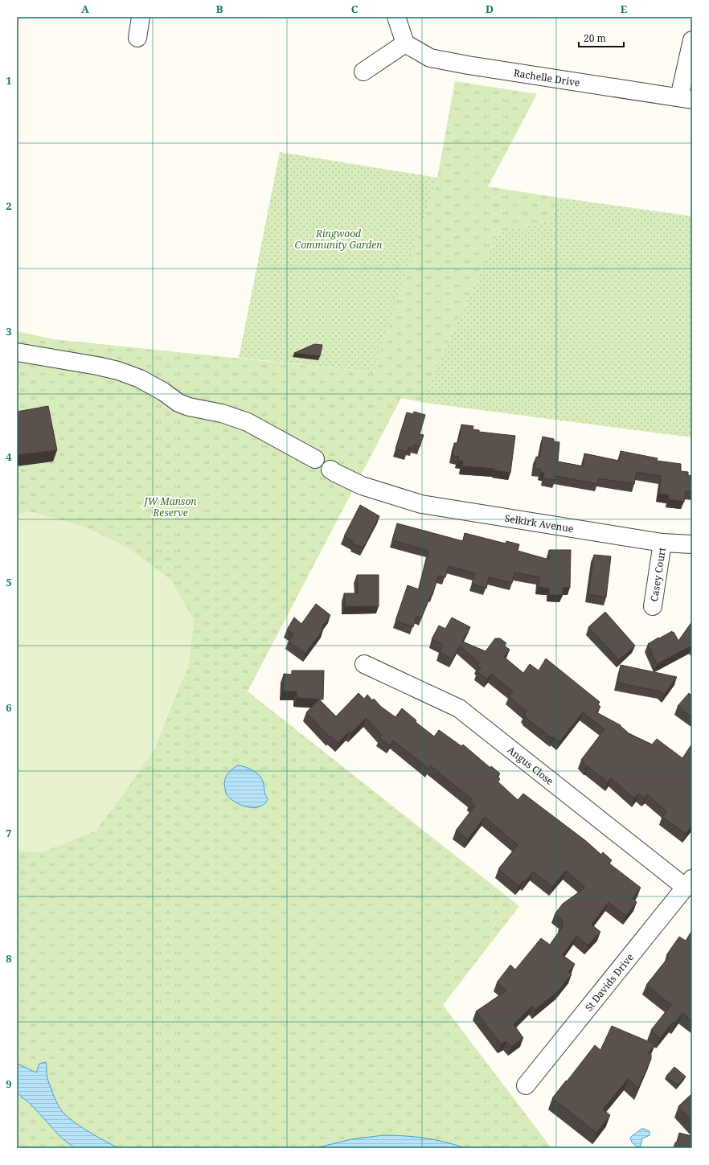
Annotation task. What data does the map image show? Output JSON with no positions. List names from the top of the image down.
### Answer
{
  "streets": {
    "street": [
      "Rachelle Drive",
      "Selkirk Avenue",
      "Casey Court",
      "Angus Close",
      "St Davids Drive"
    ]
  },
  "crossings": [
    ["Selkirk Avenue", "Casey Court"],
    ["Angus Close", "St Davids Drive"]
  ],
  "parks": ["Ringwood Community Garden", "JW Manson Reserve"],
  "scale_bar": "20 m",
  "grid": {
    "columns": [
      "A",
      "B",
      "C",
      "D",
      "E"
    ],
    "rows": [
      "1",
      "2",
      "3",
      "4",
      "5",
      "6",
      "7",
      "8",
      "9"
    ]
  }
}
